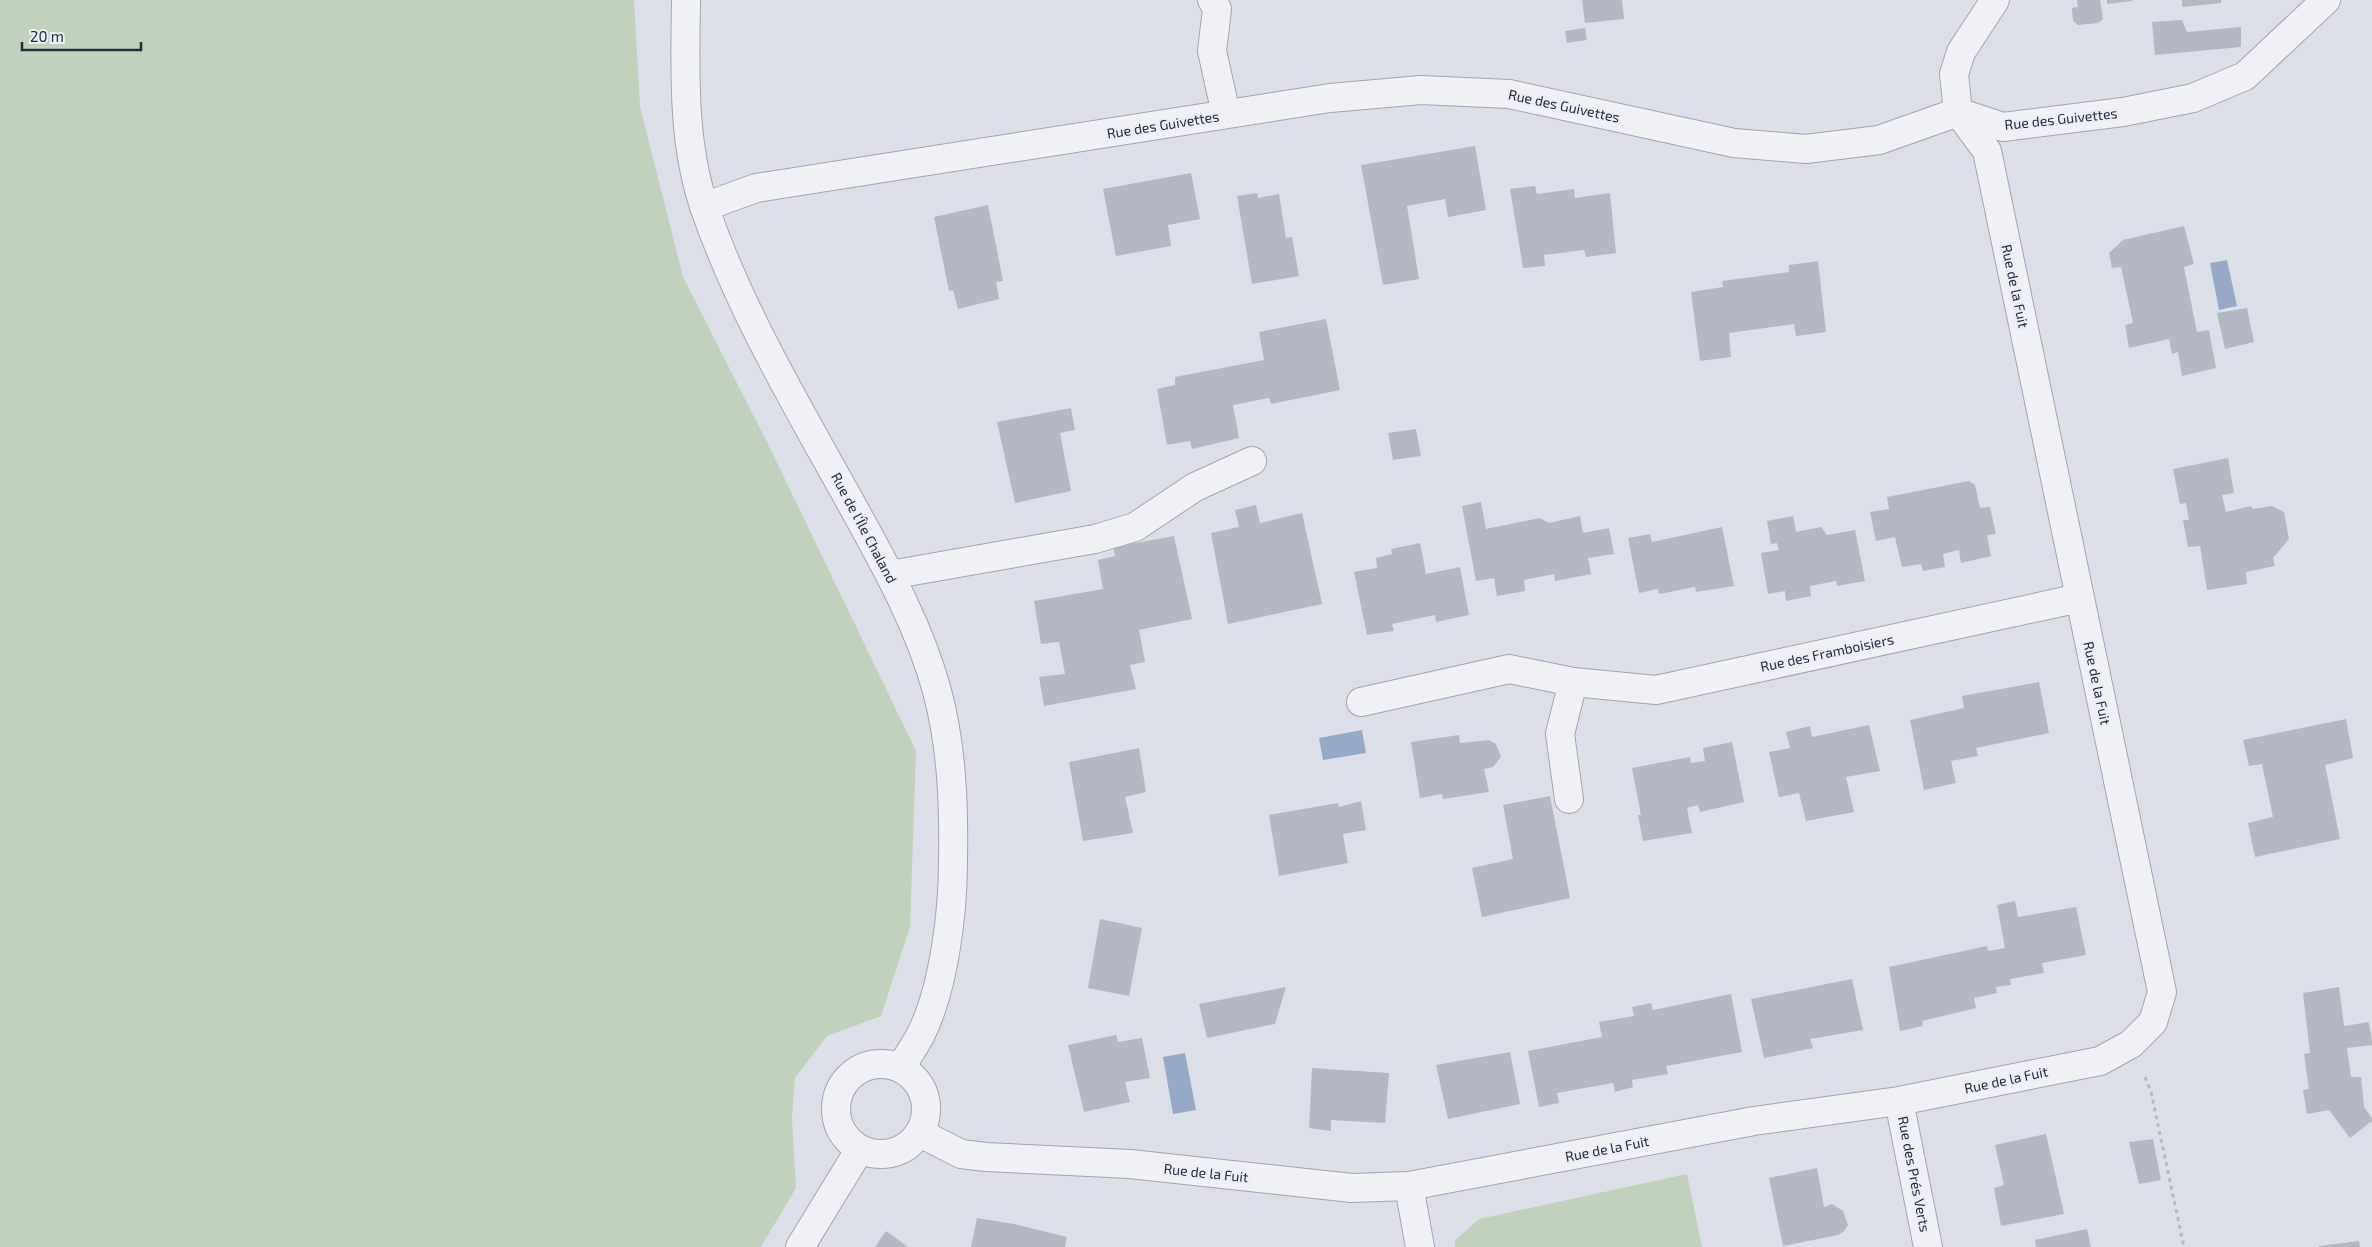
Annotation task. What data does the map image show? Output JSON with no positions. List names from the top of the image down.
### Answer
{
  "streets": {
    "street": [
      "Rue des Guivettes",
      "Rue de la Fuit",
      "Rue de l'Île Chaland",
      "Rue des Framboisiers",
      "Rue des Prés Verts"
    ]
  },
  "crossings": [
    ["Rue des Guivettes", "Rue de la Fuit"],
    ["Rue des Guivettes", "Rue de l'Île Chaland"],
    ["Rue de la Fuit", "Rue de l'Île Chaland"],
    ["Rue de la Fuit", "Rue des Framboisiers"],
    ["Rue de la Fuit", "Rue des Prés Verts"]
  ],
  "scale_bar": "20 m"
}
